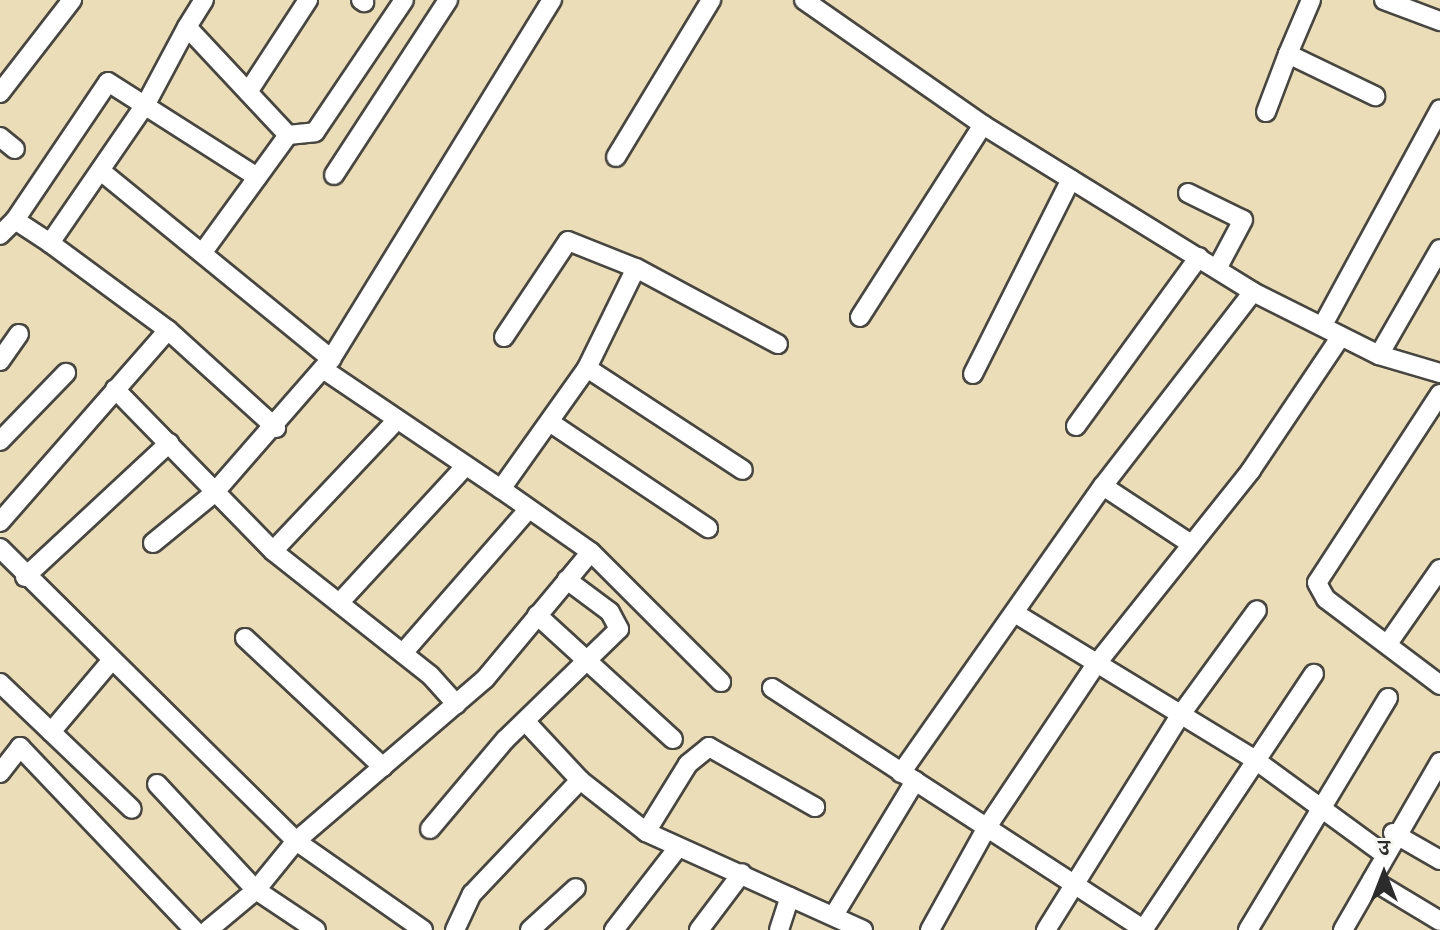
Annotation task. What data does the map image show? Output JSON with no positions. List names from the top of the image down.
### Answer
{
  "north": "top"
}
